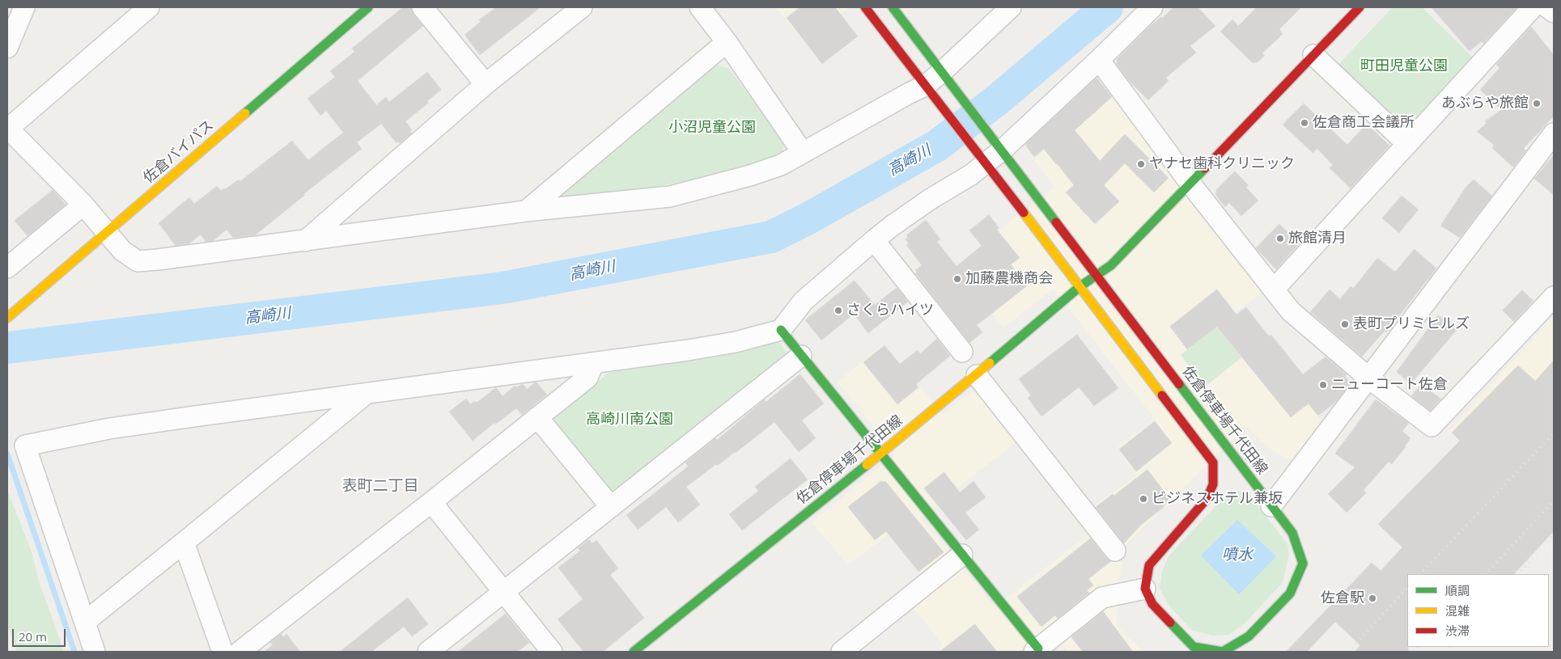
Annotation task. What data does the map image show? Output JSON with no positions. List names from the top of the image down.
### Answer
{
  "streets": {
    "main road": ["佐倉バイパス", "佐倉停車場千代田線"]
  },
  "districts": ["表町二丁目"],
  "water": ["高崎川", "噴水"],
  "parks": ["町田児童公園", "小沼児童公園", "高崎川南公園"],
  "places": [
    "あぶらや旅館",
    "佐倉商工会議所",
    "ヤナセ歯科クリニック",
    "旅館清月",
    "加藤農機商会",
    "さくらハイツ",
    "表町プリミヒルズ",
    "ニューコート佐倉",
    "ビジネスホテル兼坂",
    "佐倉駅"
  ],
  "legend": ["順調", "混雑", "渋滞"],
  "scale_bar": "20 m"
}
